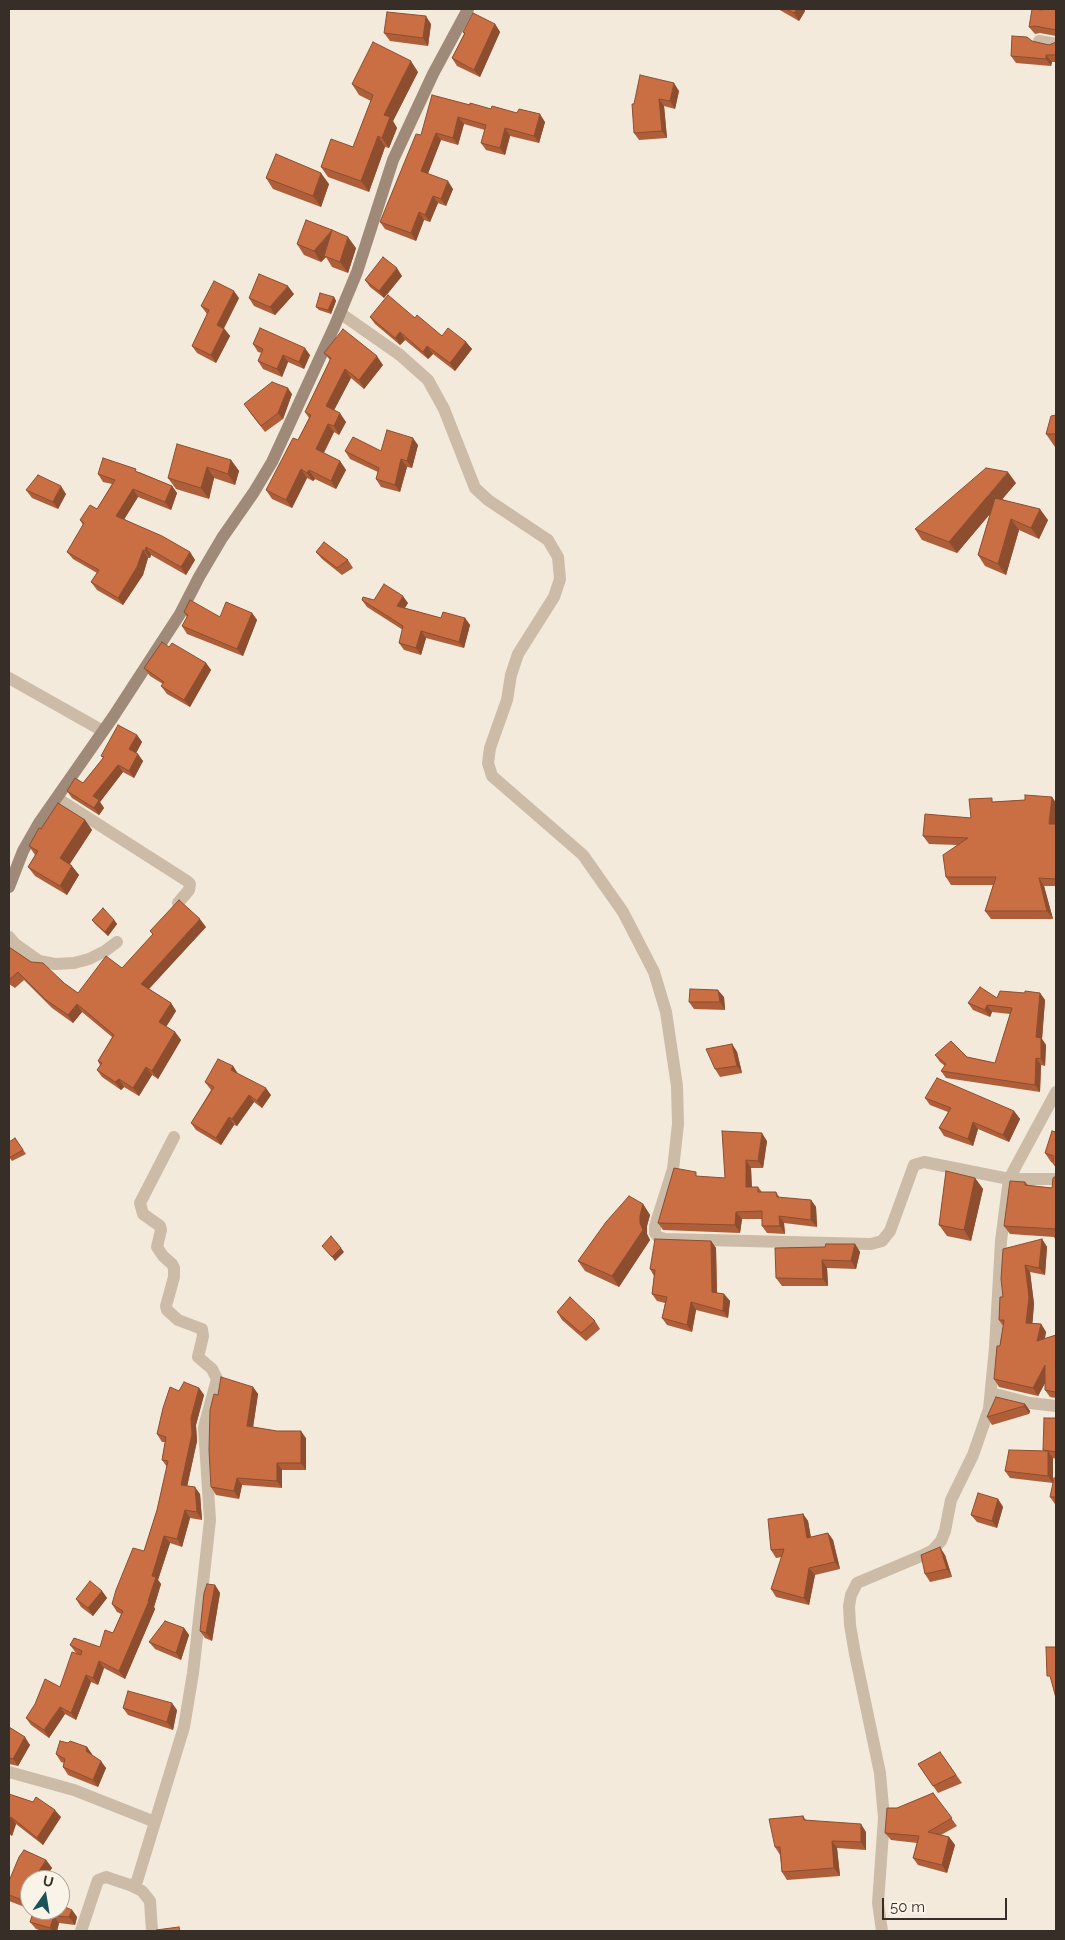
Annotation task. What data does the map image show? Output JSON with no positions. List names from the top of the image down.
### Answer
{
  "scale_bar": "50 m",
  "north": "top"
}
